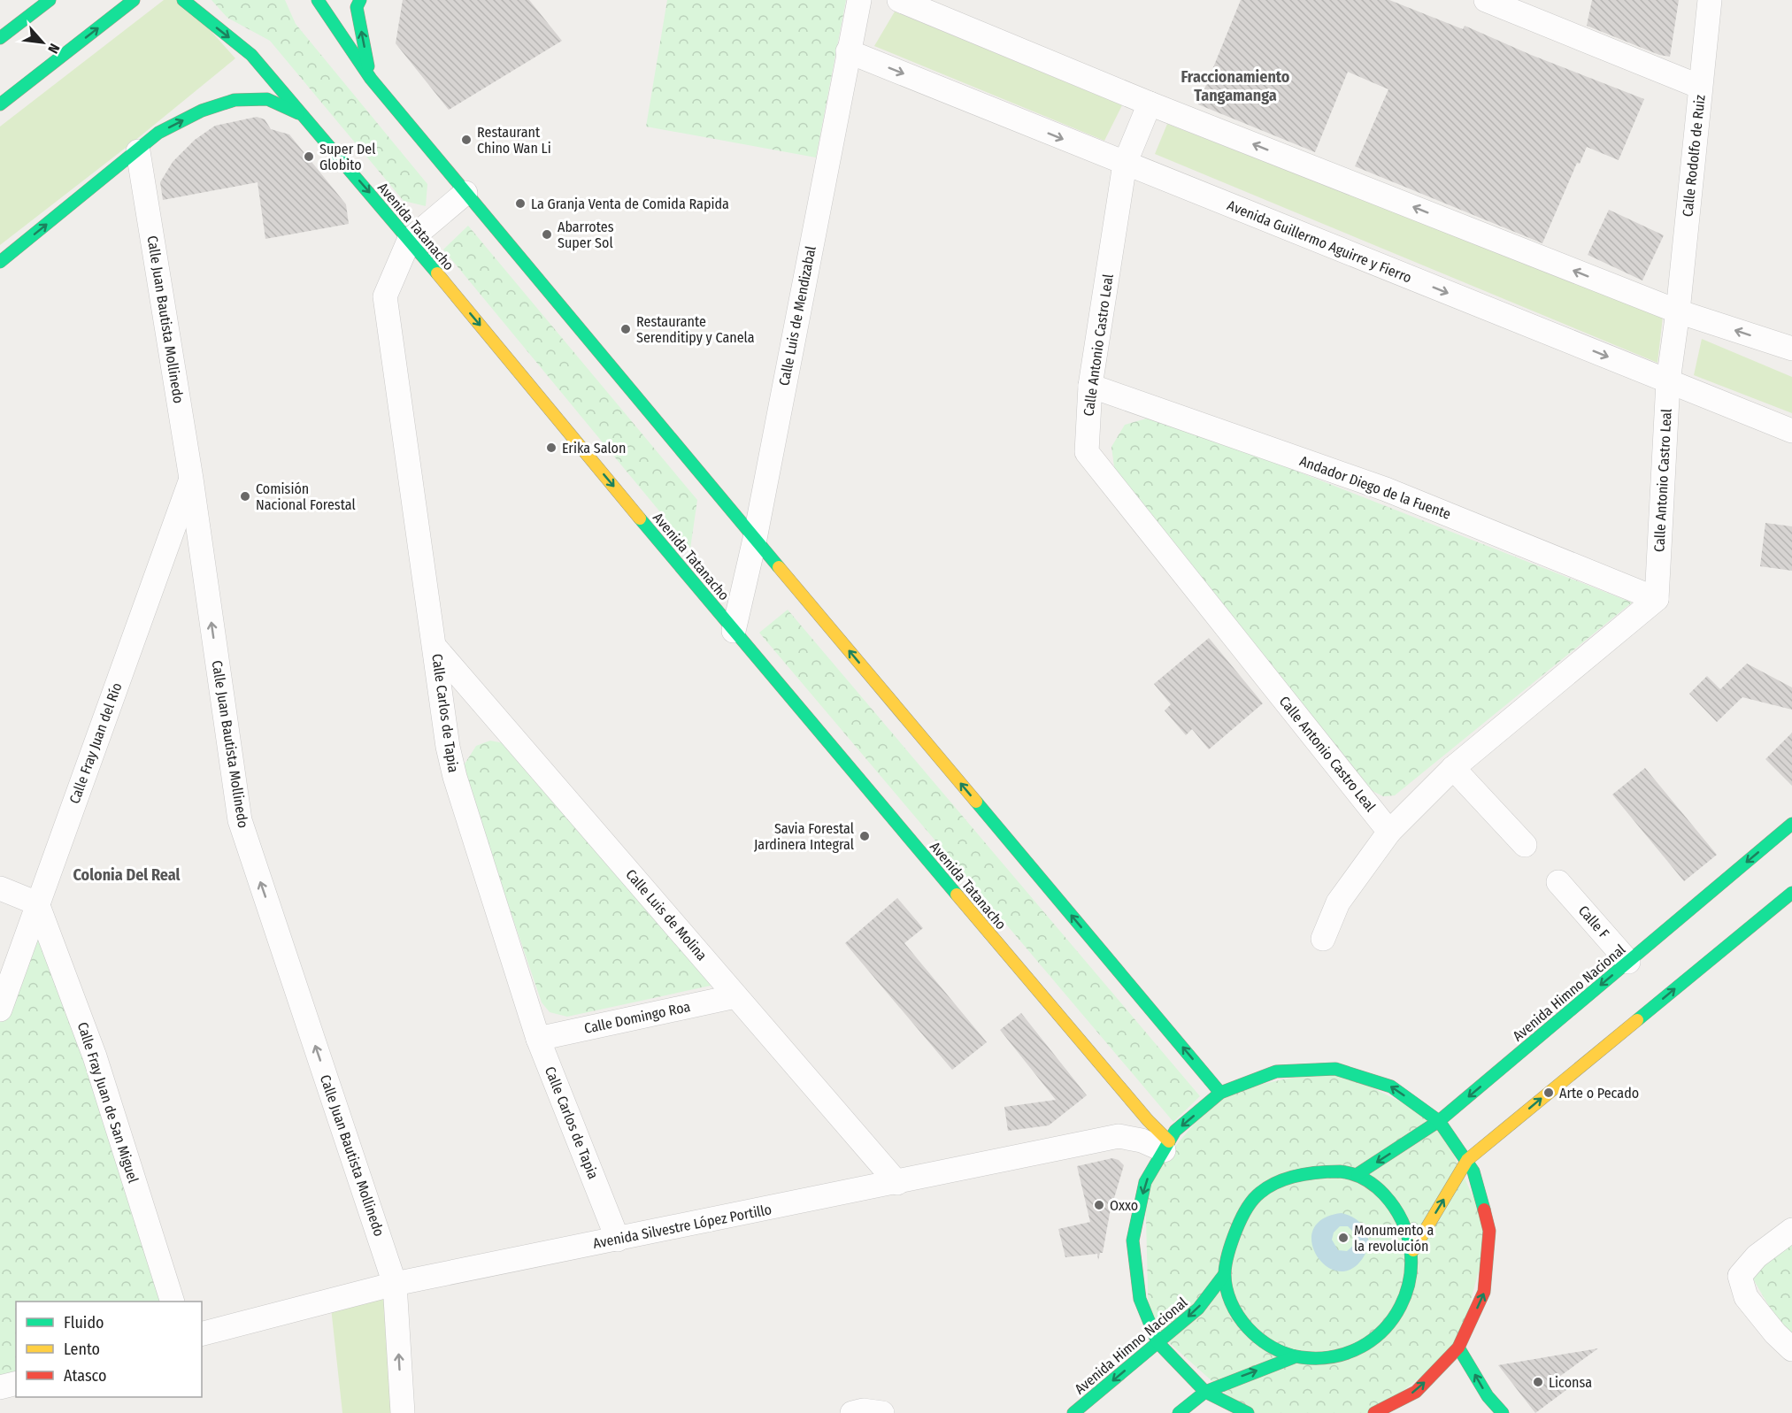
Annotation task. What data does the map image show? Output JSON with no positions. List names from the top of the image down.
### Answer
{
  "streets": {
    "main road": ["Avenida Tatanacho", "Avenida Himno Nacional"],
    "street": [
      "Calle Rodolfo de Ruiz",
      "Avenida Guillermo Aguirre y Fierro",
      "Calle Luis de Mendizabal",
      "Calle Juan Bautista Mollinedo",
      "Calle Antonio Castro Leal",
      "Andador Diego de la Fuente",
      "Calle Carlos de Tapia",
      "Calle Fray Juan del Río",
      "Calle Luis de Molina",
      "Calle F",
      "Calle Domingo Roa",
      "Calle Fray Juan de San Miguel",
      "Avenida Silvestre López Portillo"
    ]
  },
  "crossings": [
    ["Calle Rodolfo de Ruiz", "Calle Antonio Castro Leal"],
    ["Avenida Tatanacho", "Calle Luis de Mendizabal"],
    ["Avenida Tatanacho", "Calle Carlos de Tapia"],
    ["Avenida Tatanacho", "Avenida Silvestre López Portillo"],
    ["Avenida Guillermo Aguirre y Fierro", "Calle Luis de Mendizabal"],
    ["Avenida Guillermo Aguirre y Fierro", "Calle Antonio Castro Leal"],
    ["Calle Juan Bautista Mollinedo", "Calle Fray Juan del Río"],
    ["Calle Juan Bautista Mollinedo", "Avenida Silvestre López Portillo"],
    ["Calle Antonio Castro Leal", "Andador Diego de la Fuente"],
    ["Calle Carlos de Tapia", "Calle Luis de Molina"],
    ["Calle Carlos de Tapia", "Calle Domingo Roa"],
    ["Calle Carlos de Tapia", "Avenida Silvestre López Portillo"],
    ["Calle Fray Juan del Río", "Calle Fray Juan de San Miguel"],
    ["Calle Luis de Molina", "Calle Domingo Roa"],
    ["Calle Luis de Molina", "Avenida Silvestre López Portillo"],
    ["Calle F", "Avenida Himno Nacional"]
  ],
  "one_way": ["Calle Juan Bautista Mollinedo"],
  "districts": ["Fraccionamiento Tangamanga", "Colonia Del Real"],
  "places": [
    "Restaurant Chino Wan Li",
    "Super Del Globito",
    "La Granja Venta de Comida Rapida",
    "Abarrotes Super Sol",
    "Restaurante Serenditipy y Canela",
    "Erika Salon",
    "Comisión Nacional Forestal",
    "Savia Forestal Jardinera Integral",
    "Arte o Pecado",
    "Oxxo",
    "Monumento a la revolución",
    "Liconsa"
  ],
  "legend": ["Fluido", "Lento", "Atasco"],
  "north": "bottom right"
}
